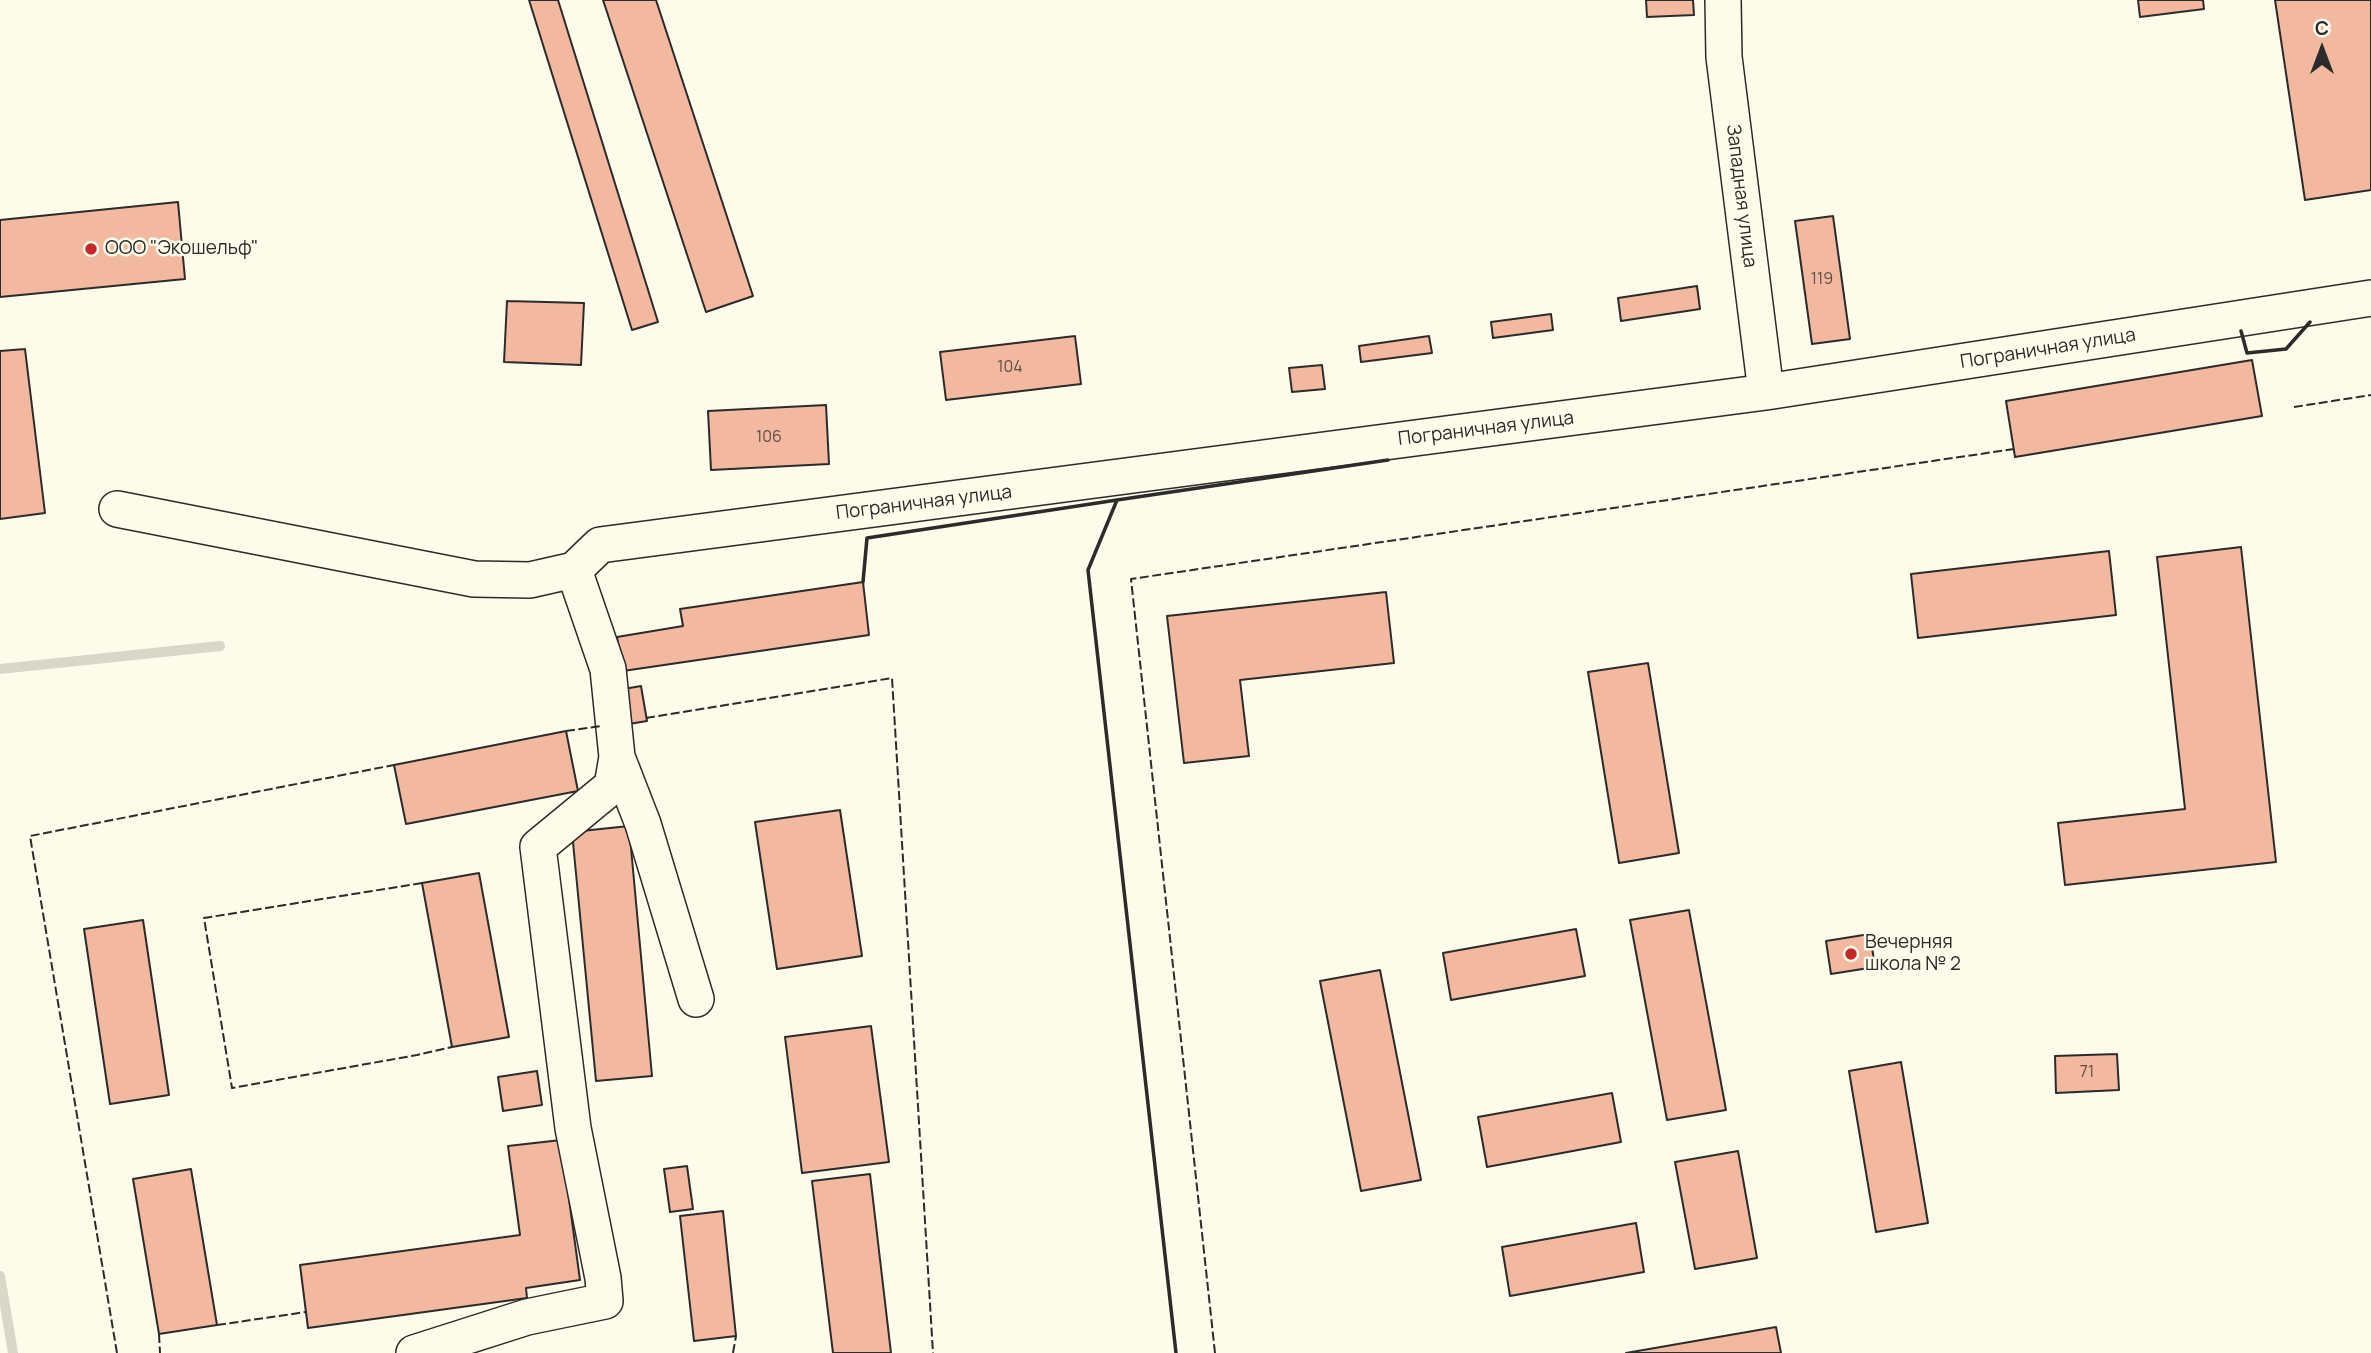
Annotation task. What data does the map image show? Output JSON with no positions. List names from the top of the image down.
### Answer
{
  "streets": {
    "street": ["Западная улица", "Пограничная улица"]
  },
  "crossings": [
    ["Западная улица", "Пограничная улица"]
  ],
  "places": ["ООО \"Экошельф\"", "Вечерняя школа № 2"],
  "house_numbers": [
    "119",
    "104",
    "106",
    "71"
  ],
  "north": "top"
}
